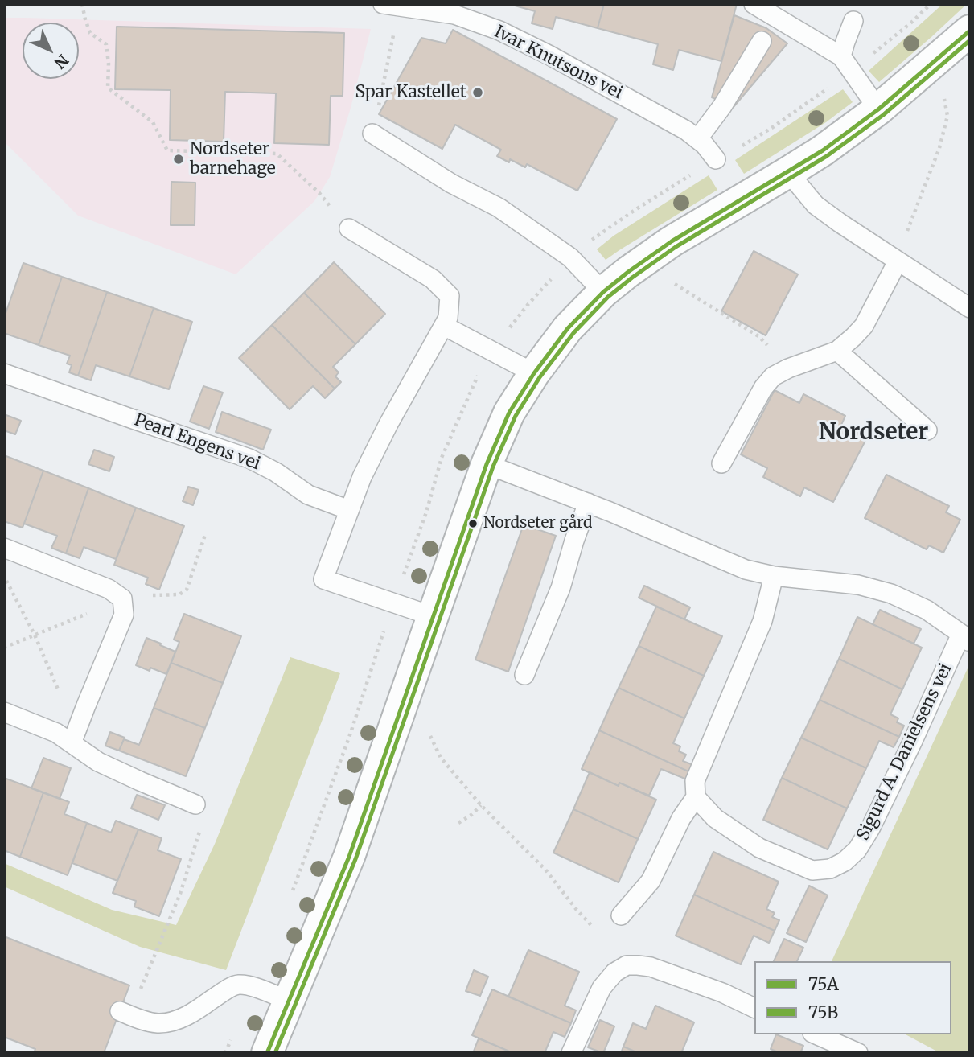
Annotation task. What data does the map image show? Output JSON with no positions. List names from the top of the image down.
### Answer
{
  "streets": {
    "lane": ["Ivar Knutsons vei", "Pearl Engens vei", "Sigurd A. Danielsens vei"]
  },
  "districts": ["Nordseter"],
  "places": ["Spar Kastellet", "Nordseter barnehage", "Nordseter gård"],
  "lines": ["transit line 75A", "transit line 75B"],
  "legend": ["75A", "75B"],
  "north": "bottom right"
}
